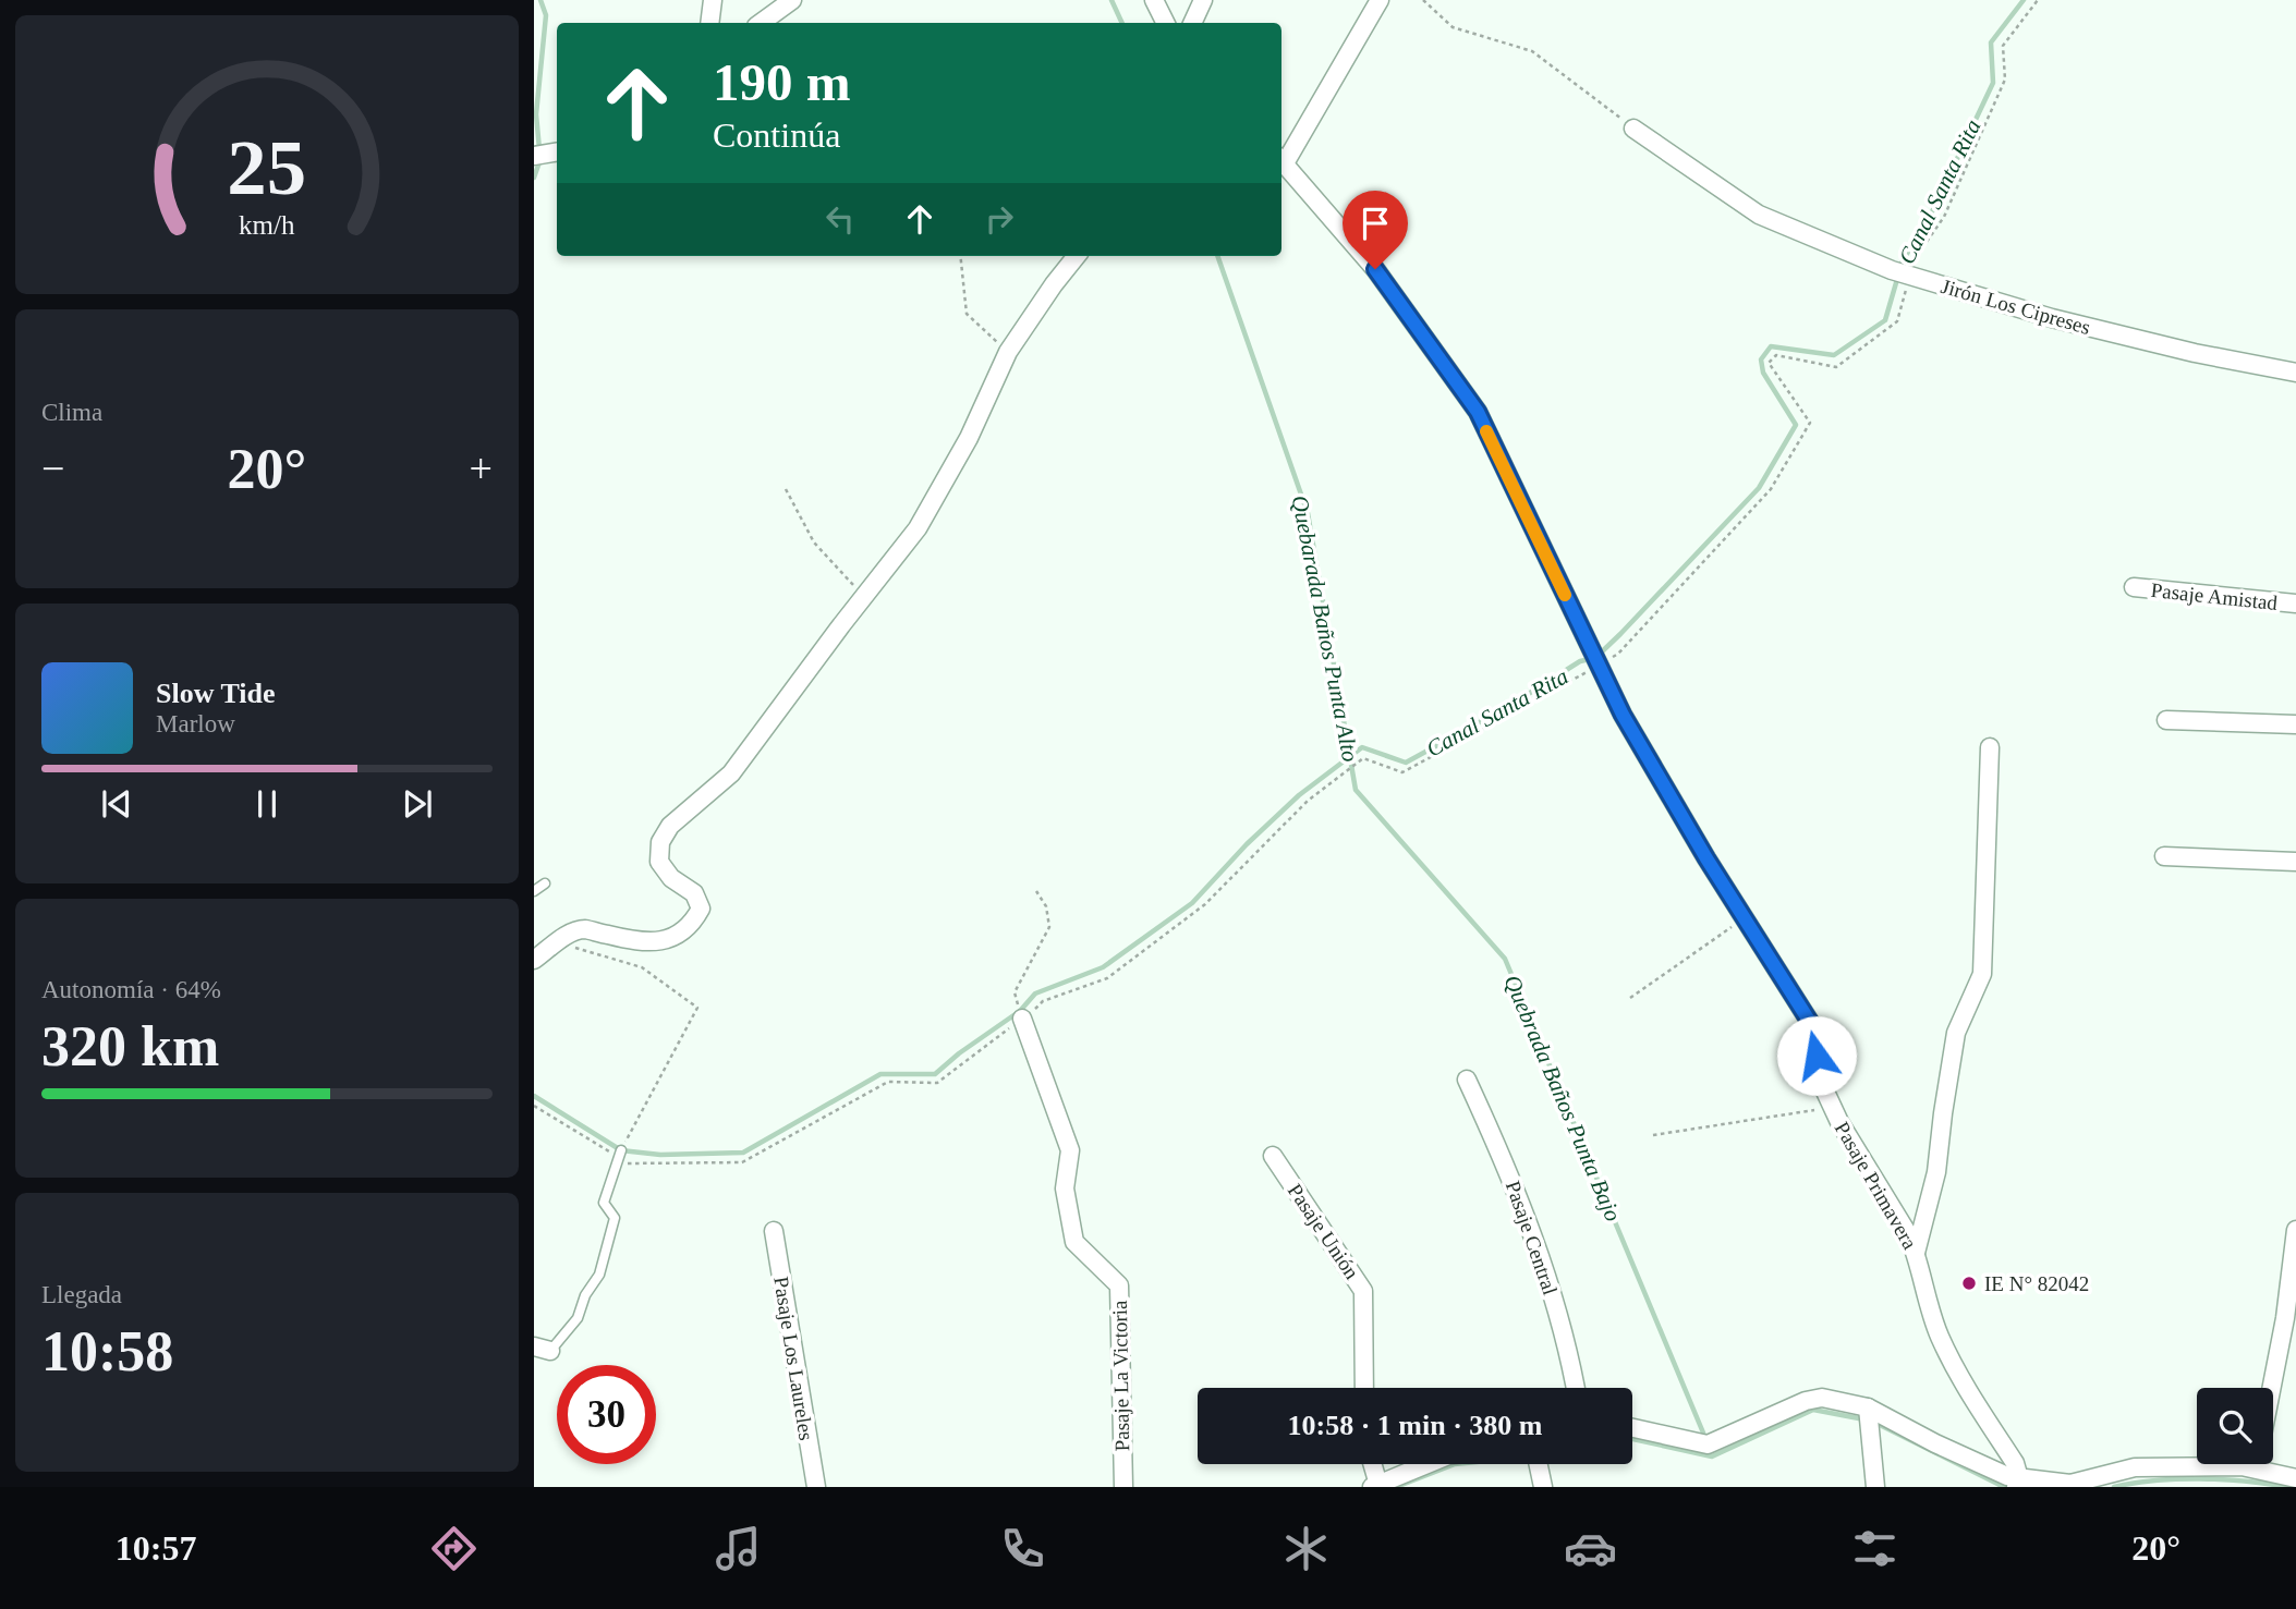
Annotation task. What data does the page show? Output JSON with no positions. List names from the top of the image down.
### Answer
{
  "streets": {
    "street": [
      "Jirón Los Cipreses",
      "Pasaje Amistad",
      "Pasaje Primavera",
      "Pasaje Unión",
      "Pasaje Central",
      "Pasaje Los Laureles",
      "Pasaje La Victoria"
    ]
  },
  "water": ["Canal Santa Rita", "Quebarada Baños Punta Alto", "Quebrada Baños Punta Bajo"],
  "places": ["IE N° 82042"],
  "page": {
    "turn": ["190 m", "Continúa"],
    "tile": [
      "Clima",
      ["Autonomía · 64%", "320 km"],
      ["Llegada", "10:58"]
    ],
    "heat": ["−", "20°", "+"],
    "song": ["Slow Tide", "Marlow"],
    "limit": "30",
    "trip": "10:58 · 1 min · 380 m",
    "tabs": ["10:57", "20°"],
    "gauge": ["25", "km/h"]
  }
}
